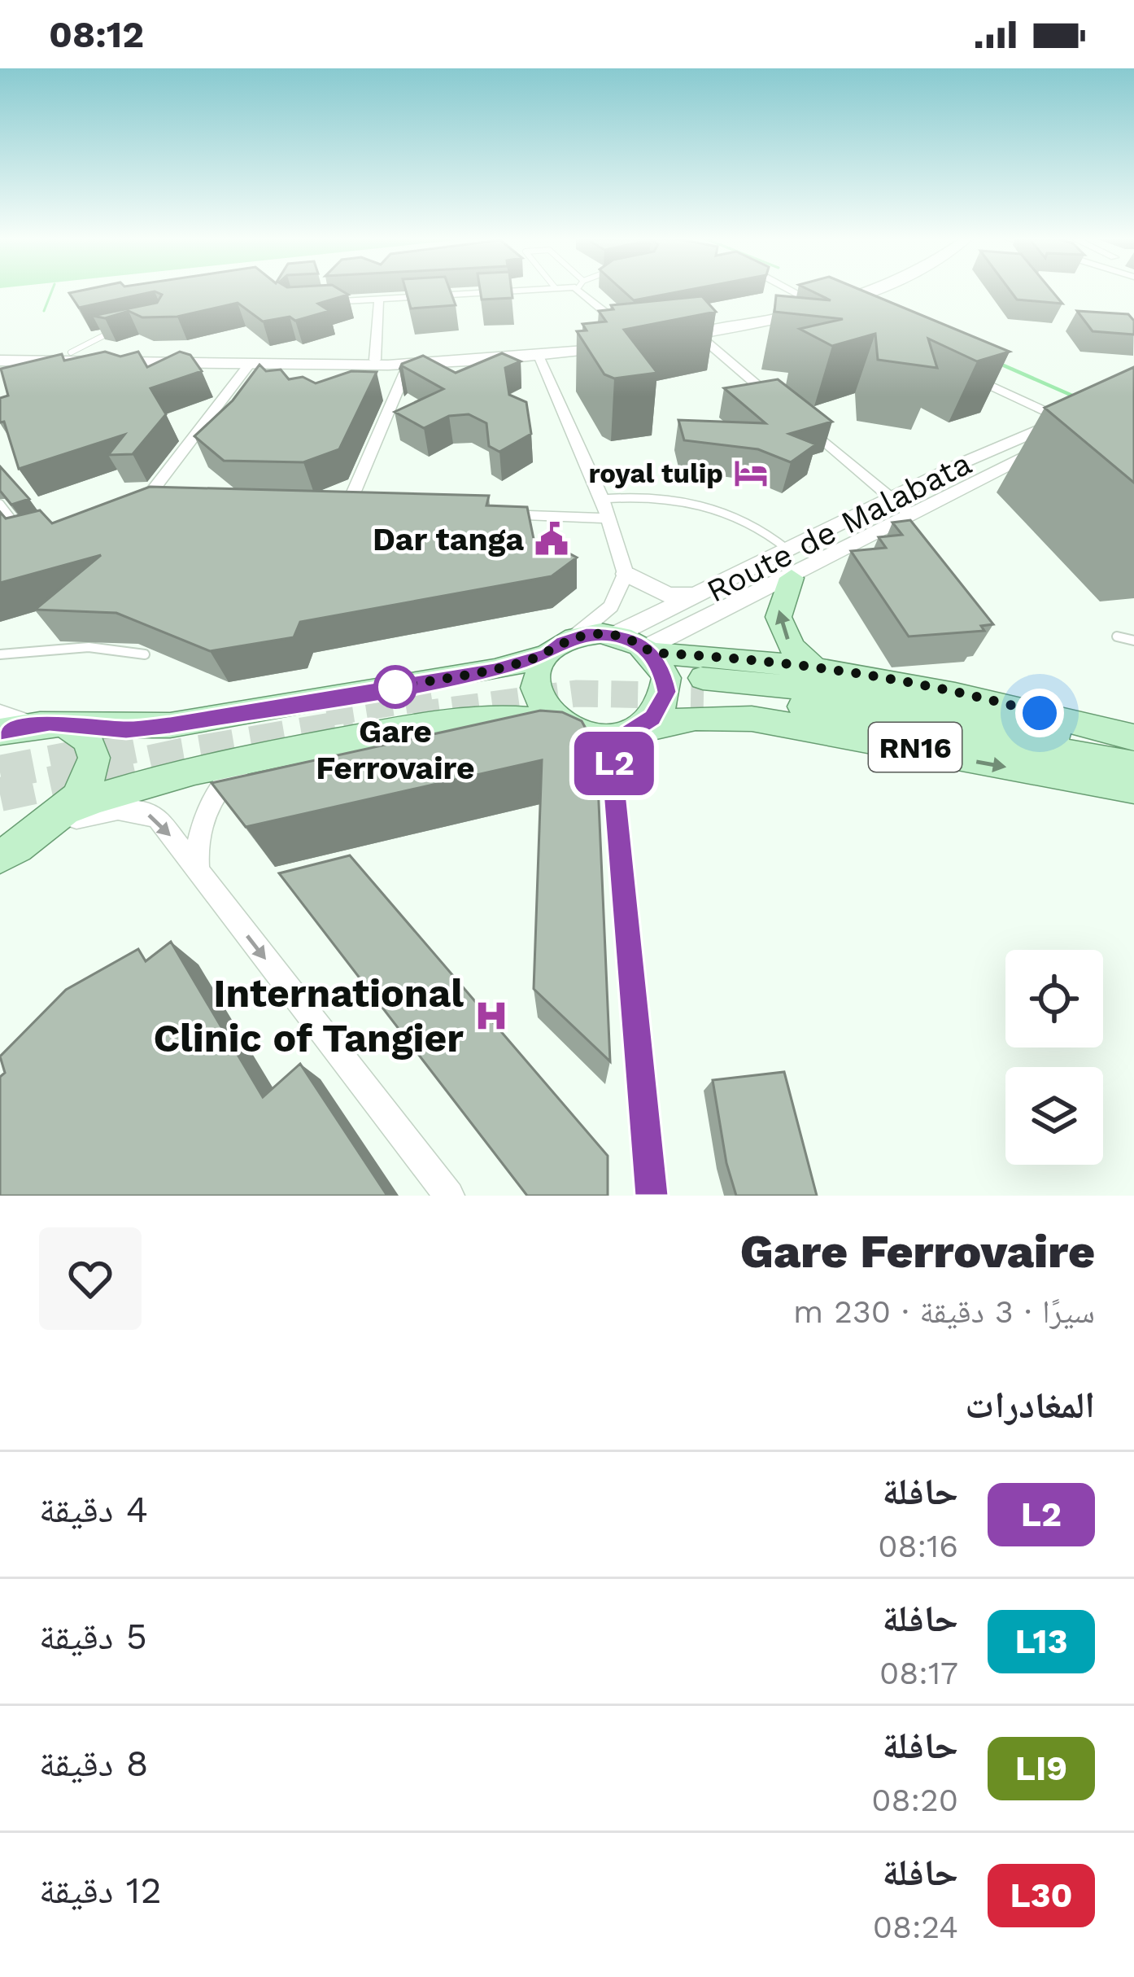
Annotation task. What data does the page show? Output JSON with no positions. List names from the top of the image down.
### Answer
{
  "streets": {
    "main road": ["RN16"],
    "street": ["Route de Malabata"]
  },
  "crossings": [
    ["Route de Malabata", "RN16"]
  ],
  "places": {
    "hotel": ["royal tulip"],
    "public building": ["Dar tanga"],
    "other": ["Gare Ferrovaire"],
    "hospital": ["International Clinic of Tangier"]
  },
  "lines": ["bus line L2"],
  "page": {
    "status": "08:12",
    "on_map": "L2",
    "heading": [
      ["Gare Ferrovaire", "سيرًا · 3 دقيقة · 230 m"],
      "المغادرات"
    ],
    "list": [
      {
        "mark": "L2",
        "name": "حافلة",
        "note": "08:16",
        "value": "4 دقيقة"
      },
      {
        "mark": "L13",
        "name": "حافلة",
        "note": "08:17",
        "value": "5 دقيقة"
      },
      {
        "mark": "LI9",
        "name": "حافلة",
        "note": "08:20",
        "value": "8 دقيقة"
      },
      {
        "mark": "L30",
        "name": "حافلة",
        "note": "08:24",
        "value": "12 دقيقة"
      }
    ]
  }
}
